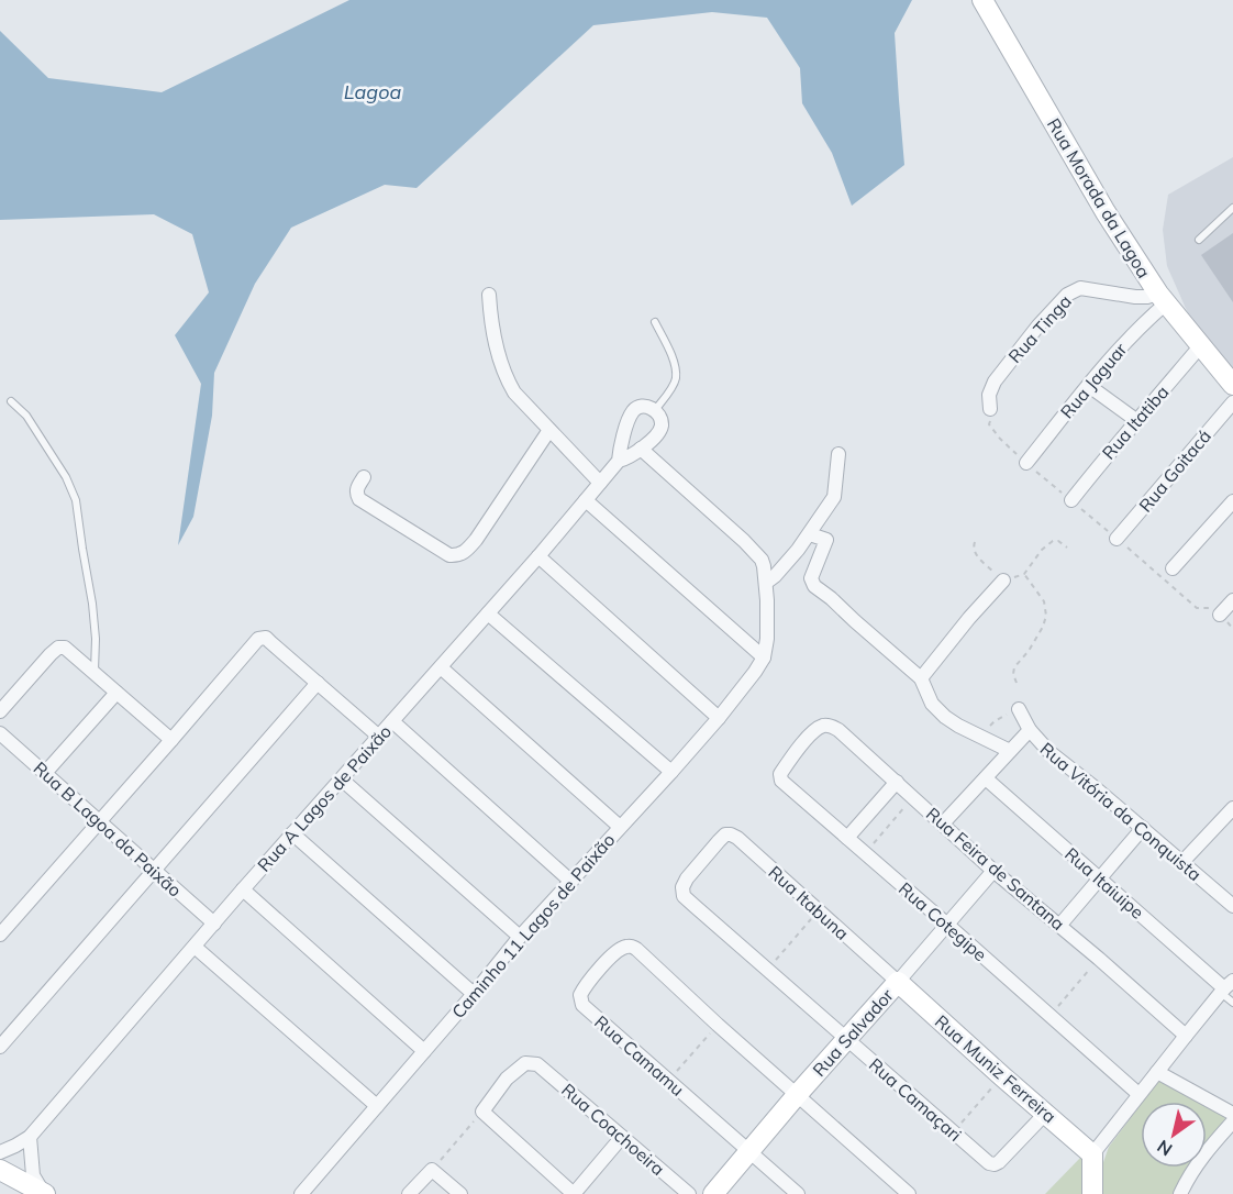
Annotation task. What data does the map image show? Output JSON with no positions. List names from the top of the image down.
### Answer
{
  "streets": {
    "street": [
      "Rua Morada da Lagoa",
      "Rua Tinga",
      "Rua Jaguar",
      "Rua Itatiba",
      "Rua Goitacá",
      "Rua A Lagos de Paixão",
      "Rua Vitória da Conquista",
      "Rua B Lagoa da Paixão",
      "Rua Feira de Santana",
      "Rua Itaiuipe",
      "Rua Itabuna",
      "Rua Cotegipe",
      "Caminho 11 Lagos de Paixão",
      "Rua Salvador",
      "Rua Camamu",
      "Rua Muniz Ferreira",
      "Rua Camaçari",
      "Rua Coachoeira"
    ]
  },
  "crossings": [
    ["Rua Morada da Lagoa", "Rua Tinga"],
    ["Rua Morada da Lagoa", "Rua Jaguar"],
    ["Rua Morada da Lagoa", "Rua Itatiba"],
    ["Rua Tinga", "Rua Jaguar"],
    ["Rua A Lagos de Paixão", "Rua B Lagoa da Paixão"],
    ["Rua Feira de Santana", "Rua Cotegipe"],
    ["Rua Feira de Santana", "Rua Salvador"],
    ["Rua Itabuna", "Rua Salvador"],
    ["Rua Itabuna", "Rua Muniz Ferreira"],
    ["Rua Itabuna", "Rua Camaçari"],
    ["Rua Cotegipe", "Rua Salvador"],
    ["Rua Salvador", "Rua Camamu"],
    ["Rua Salvador", "Rua Muniz Ferreira"],
    ["Rua Salvador", "Rua Camaçari"],
    ["Rua Muniz Ferreira", "Rua Camaçari"]
  ],
  "water": ["Lagoa"],
  "north": "bottom left"
}
